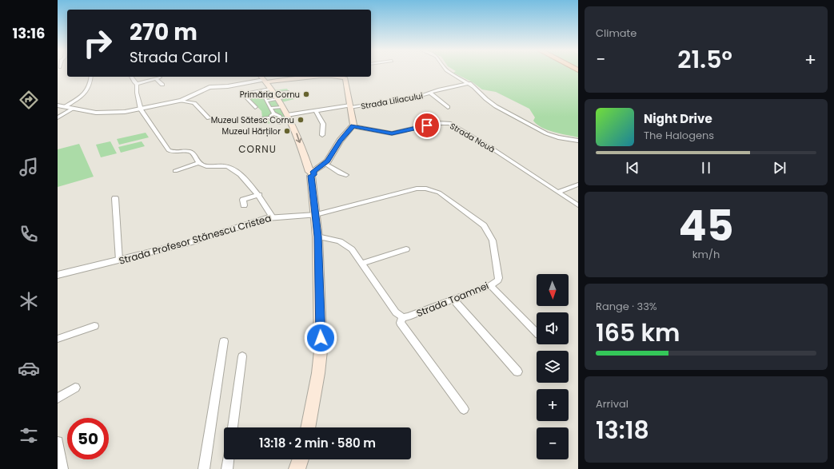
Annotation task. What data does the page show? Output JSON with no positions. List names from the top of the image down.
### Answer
{
  "streets": {
    "street": [
      "Strada Liliacului",
      "Strada Nouă",
      "Strada Profesor Stănescu Cristea",
      "Strada Toamnei"
    ]
  },
  "crossings": [
    ["Strada Profesor Stănescu Cristea", "Strada Toamnei"]
  ],
  "districts": ["CORNU"],
  "places": ["Primăria Cornu", "Muzeul Sătesc Cornu", "Muzeul Hărților"],
  "north": "bottom",
  "page": {
    "tabs": "13:16",
    "tile": [
      "Climate",
      ["45", "km/h"],
      ["Range · 33%", "165 km"],
      ["Arrival", "13:18"]
    ],
    "turn": ["270 m", "Strada Carol I"],
    "heat": ["−", "21.5°", "+"],
    "song": ["Night Drive", "The Halogens"],
    "map_buttons": ["+", "−"],
    "limit": "50",
    "trip": "13:18 · 2 min · 580 m"
  }
}
